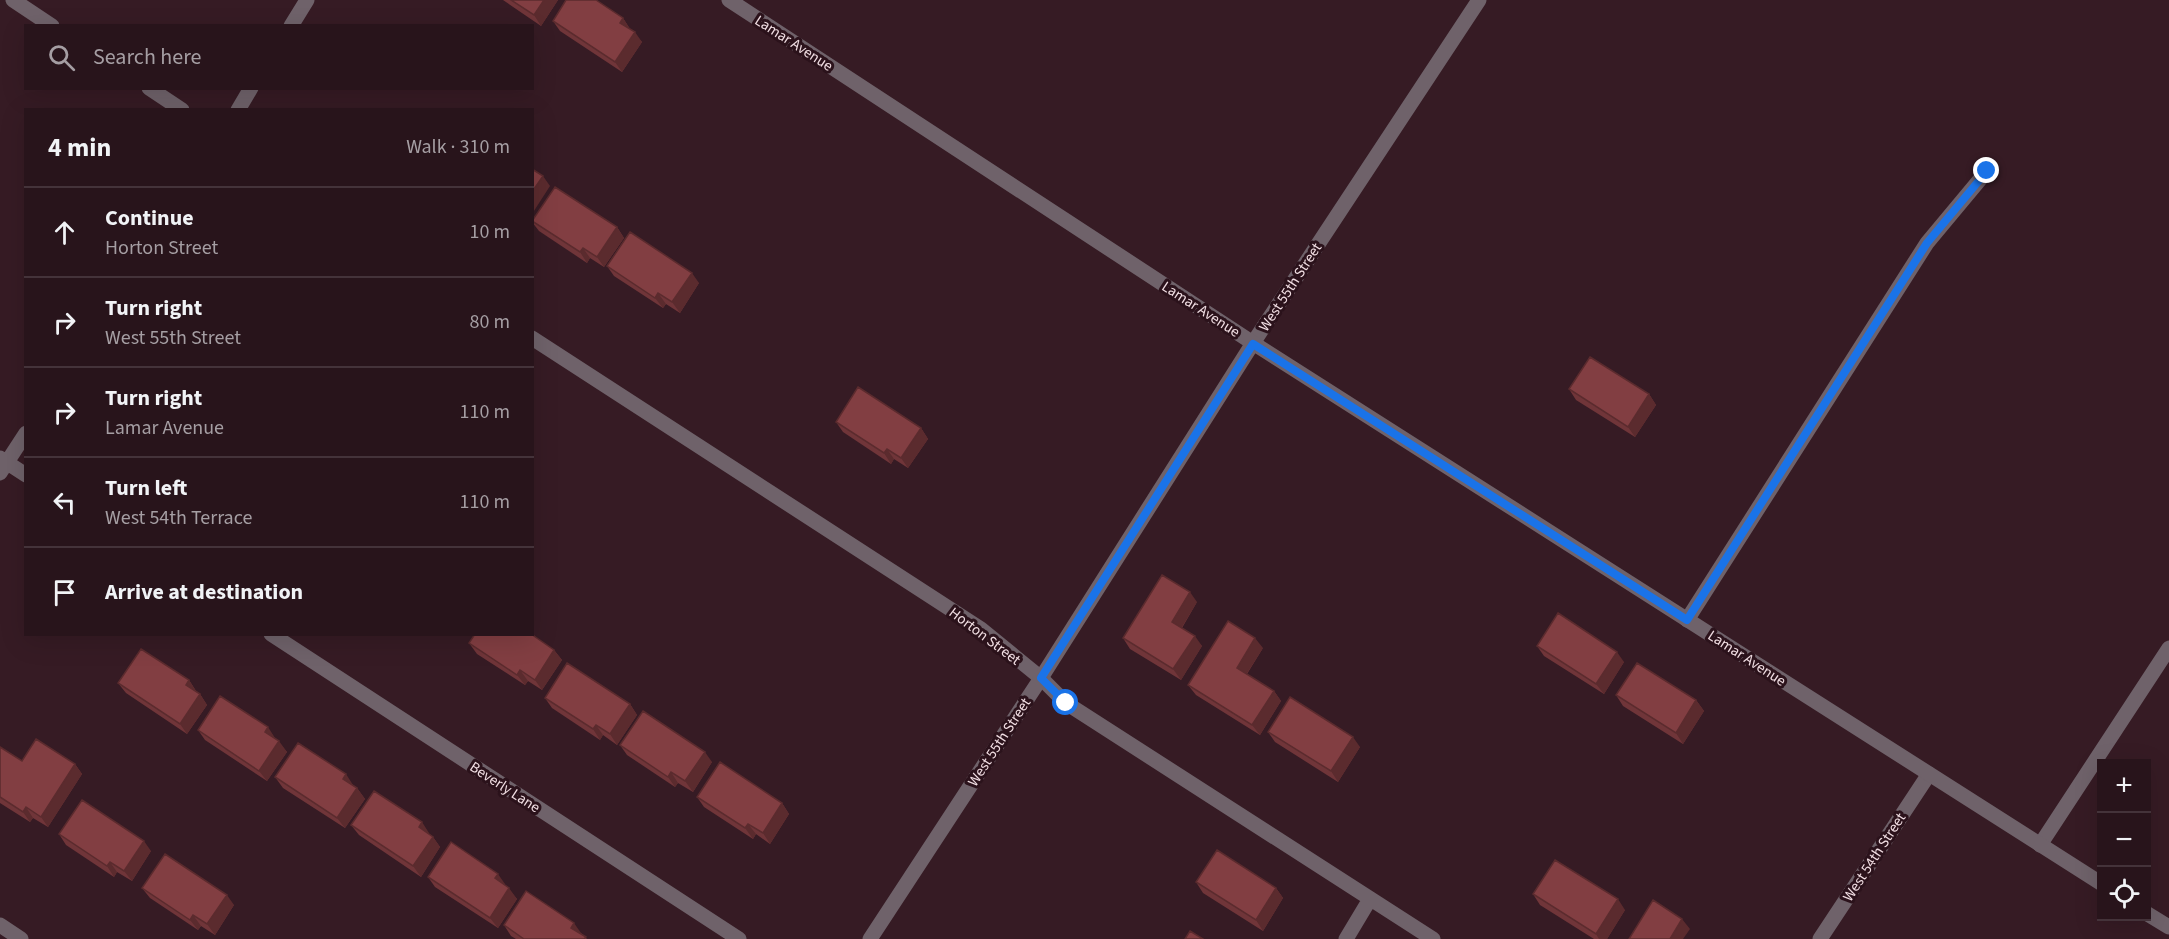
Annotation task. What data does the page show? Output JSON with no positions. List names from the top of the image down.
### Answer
{
  "streets": {
    "street": [
      "Lamar Avenue",
      "West 55th Street",
      "Horton Street",
      "Beverly Lane",
      "West 54th Street"
    ]
  },
  "crossings": [
    ["Lamar Avenue", "West 55th Street"],
    ["Lamar Avenue", "West 54th Street"],
    ["West 55th Street", "Horton Street"]
  ],
  "page": {
    "search": "Search here",
    "heading": ["4 min", "Walk · 310 m"],
    "list": [
      ["Continue", "Horton Street", "10 m"],
      ["Turn right", "West 55th Street", "80 m"],
      ["Turn right", "Lamar Avenue", "110 m"],
      ["Turn left", "West 54th Terrace", "110 m"],
      "Arrive at destination"
    ],
    "map_buttons": ["+", "−"]
  }
}
